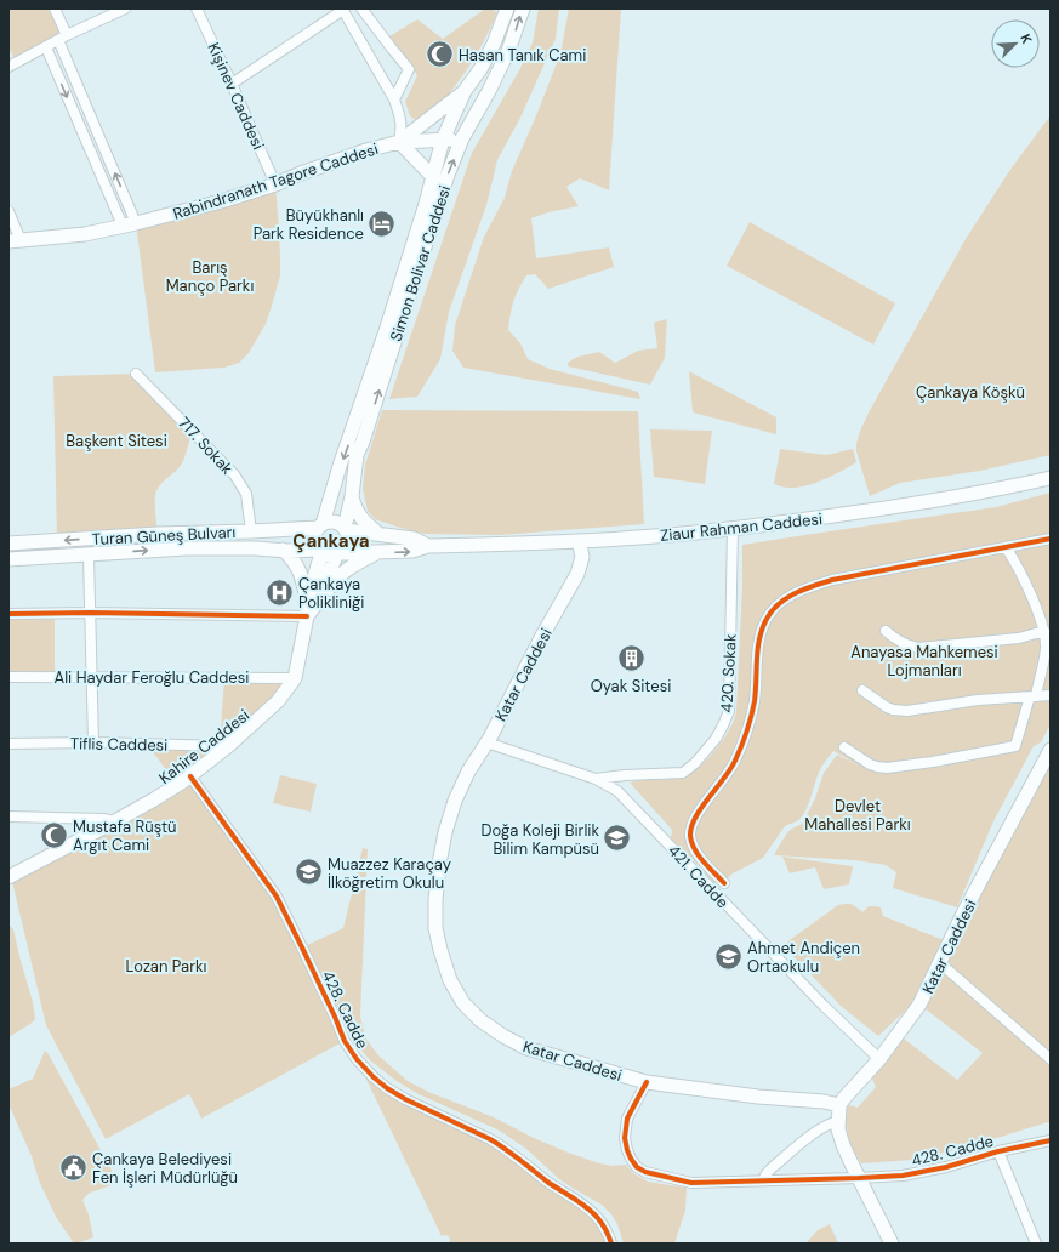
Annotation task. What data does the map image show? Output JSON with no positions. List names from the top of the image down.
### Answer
{
  "streets": {
    "main road": [
      "Rabindranath Tagore Caddesi",
      "Simon Bolivar Caddesi",
      "Ziaur Rahman Caddesi",
      "Turan Güneş Bulvarı",
      "Katar Caddesi",
      "Kahire Caddesi"
    ],
    "street": [
      "Kişinev Caddesi",
      "717. Sokak",
      "420. Sokak",
      "Ali Haydar Feroğlu Caddesi",
      "Tiflis Caddesi",
      "421. Cadde",
      "428. Cadde"
    ]
  },
  "crossings": [
    ["Kişinev Caddesi", "Rabindranath Tagore Caddesi"],
    ["Rabindranath Tagore Caddesi", "Simon Bolivar Caddesi"],
    ["Simon Bolivar Caddesi", "Ziaur Rahman Caddesi"],
    ["Simon Bolivar Caddesi", "Turan Güneş Bulvarı"],
    ["717. Sokak", "Turan Güneş Bulvarı"],
    ["Ziaur Rahman Caddesi", "Turan Güneş Bulvarı"],
    ["Ziaur Rahman Caddesi", "420. Sokak"],
    ["Ziaur Rahman Caddesi", "Katar Caddesi"],
    ["420. Sokak", "421. Cadde"],
    ["Katar Caddesi", "421. Cadde"],
    ["Katar Caddesi", "428. Cadde"],
    ["Ali Haydar Feroğlu Caddesi", "Kahire Caddesi"],
    ["Tiflis Caddesi", "Kahire Caddesi"],
    ["Kahire Caddesi", "428. Cadde"]
  ],
  "districts": ["Çankaya"],
  "parks": [
    "Barış Manço Parkı",
    "Çankaya Köşkü",
    "Başkent Sitesi",
    "Anayasa Mahkemesi Lojmanları",
    "Devlet Mahallesi Parkı",
    "Lozan Parkı"
  ],
  "places": {
    "mosque": ["Hasan Tanık Cami", "Mustafa Rüştü Argıt Cami"],
    "hotel": ["Büyükhanlı Park Residence"],
    "hospital": ["Çankaya Polikliniği"],
    "building": ["Oyak Sitesi"],
    "school or university": ["Doğa Koleji Birlik Bilim Kampüsü", "Muazzez Karaçay İlköğretim Okulu", "Ahmet Andiçen Ortaokulu"],
    "public building": ["Çankaya Belediyesi Fen İşleri Müdürlüğü"]
  },
  "north": "top right"
}
